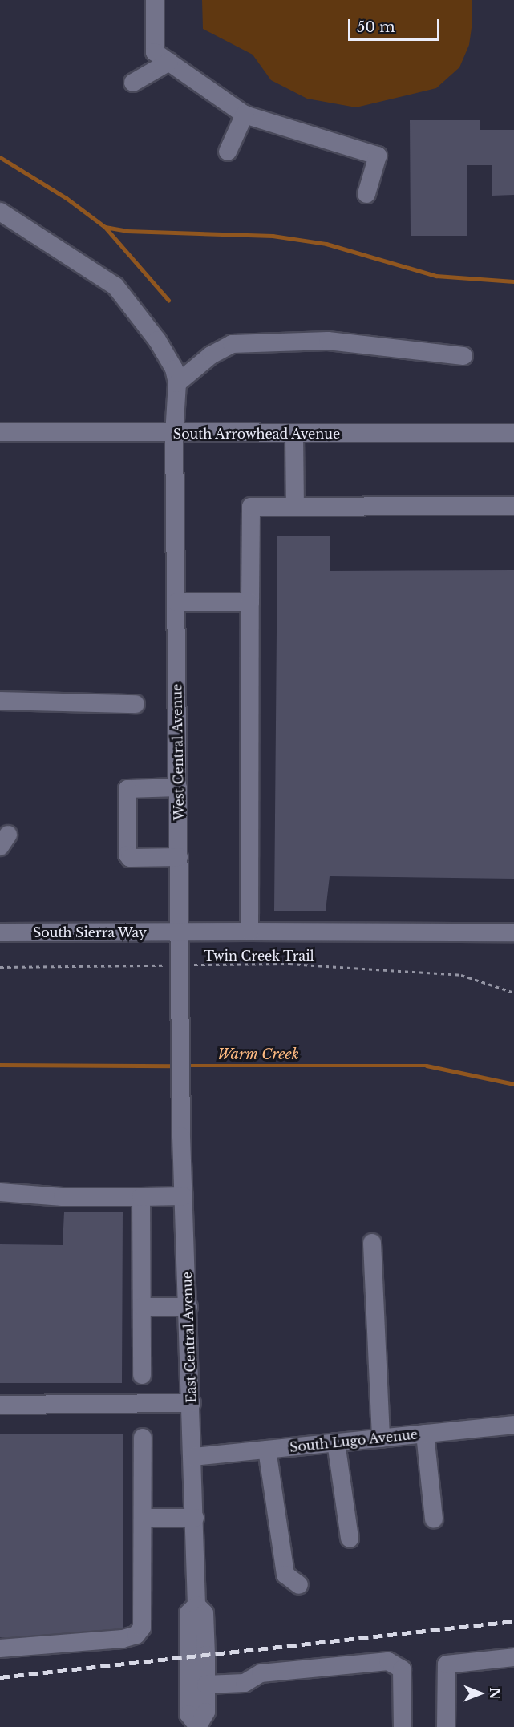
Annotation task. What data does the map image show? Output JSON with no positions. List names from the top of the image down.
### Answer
{
  "streets": {
    "street": [
      "South Arrowhead Avenue",
      "West Central Avenue",
      "South Sierra Way",
      "East Central Avenue",
      "South Lugo Avenue"
    ],
    "path": ["Twin Creek Trail"]
  },
  "crossings": [
    ["South Arrowhead Avenue", "West Central Avenue"],
    ["West Central Avenue", "South Sierra Way"],
    ["West Central Avenue", "Twin Creek Trail"],
    ["West Central Avenue", "East Central Avenue"],
    ["East Central Avenue", "South Lugo Avenue"]
  ],
  "water": ["Warm Creek"],
  "scale_bar": "50 m",
  "north": "right"
}
